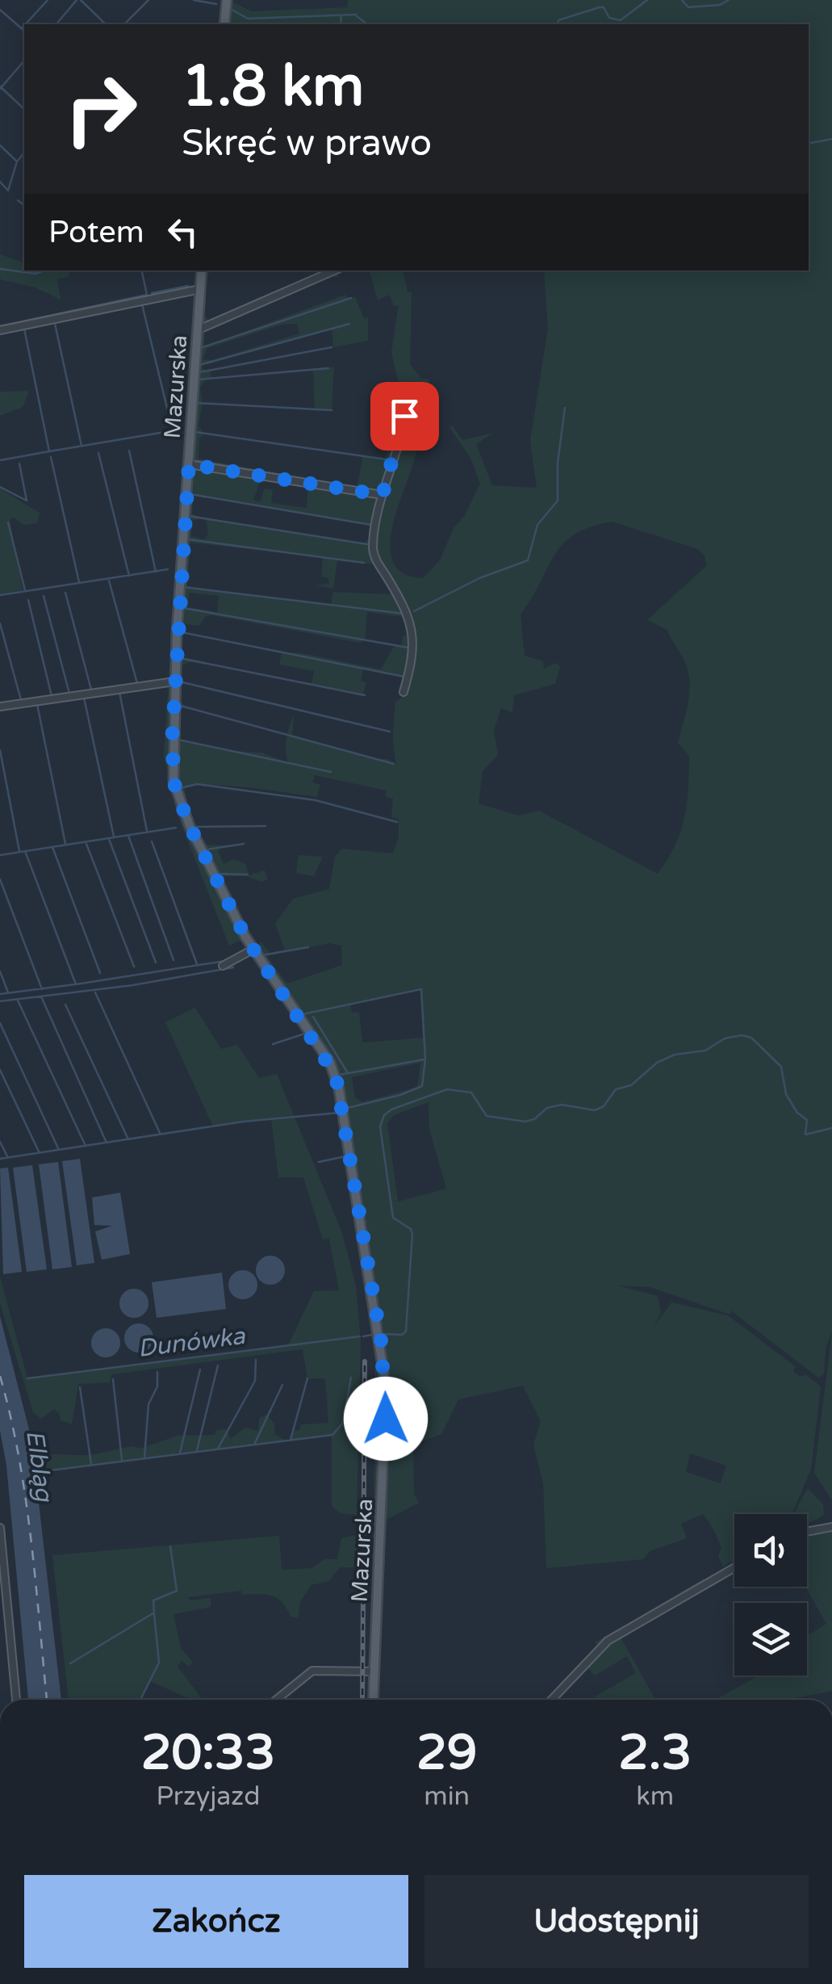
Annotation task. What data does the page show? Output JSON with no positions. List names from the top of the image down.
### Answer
{
  "streets": {
    "main road": ["Mazurska"]
  },
  "water": ["Dunówka", "Elbląg"],
  "page": {
    "turn": ["1.8 km", "Skręć w prawo"],
    "then": "Potem",
    "eta": [
      "20:33",
      "Przyjazd",
      "29",
      "min",
      "2.3",
      "km"
    ],
    "buttons": ["Zakończ", "Udostępnij"]
  }
}
